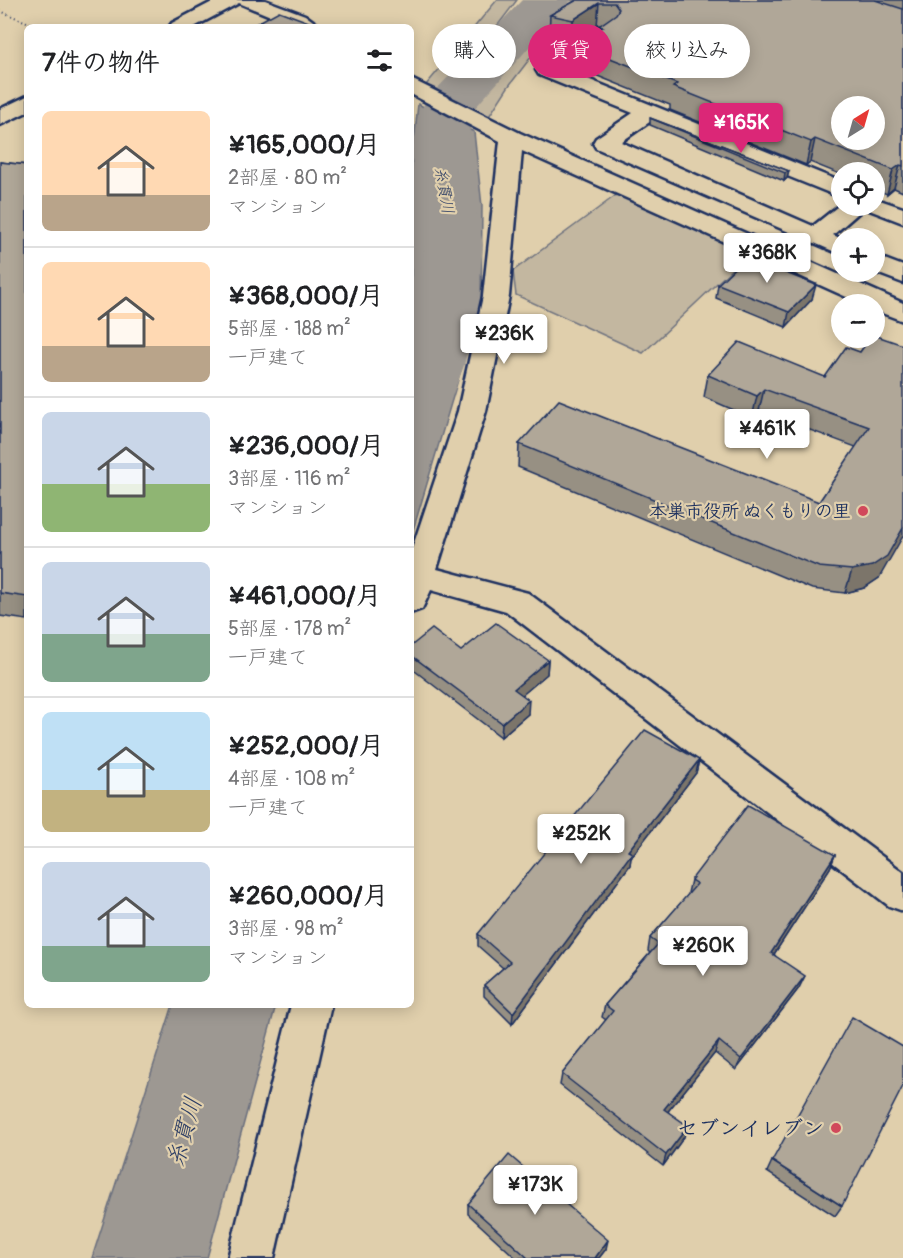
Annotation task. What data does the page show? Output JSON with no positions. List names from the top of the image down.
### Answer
{
  "water": ["糸貫川"],
  "places": ["本巣市役所 ぬくもりの里", "セブンイレブン"],
  "north": "top right",
  "page": {
    "chip": ["購入", "賃貸", "絞り込み"],
    "heading": "7件の物件",
    "map_buttons": ["+", "−"],
    "list": [
      {
        "name": "¥165,000/月",
        "note": "2部屋 · 80 m² · マンション"
      },
      {
        "name": "¥368,000/月",
        "note": "5部屋 · 188 m² · 一戸建て"
      },
      {
        "name": "¥236,000/月",
        "note": "3部屋 · 116 m² · マンション"
      },
      {
        "name": "¥461,000/月",
        "note": "5部屋 · 178 m² · 一戸建て"
      },
      {
        "name": "¥252,000/月",
        "note": "4部屋 · 108 m² · 一戸建て"
      },
      {
        "name": "¥260,000/月",
        "note": "3部屋 · 98 m² · マンション"
      }
    ],
    "price": [
      "¥165K",
      "¥368K",
      "¥236K",
      "¥461K",
      "¥252K",
      "¥260K",
      "¥173K"
    ]
  }
}
